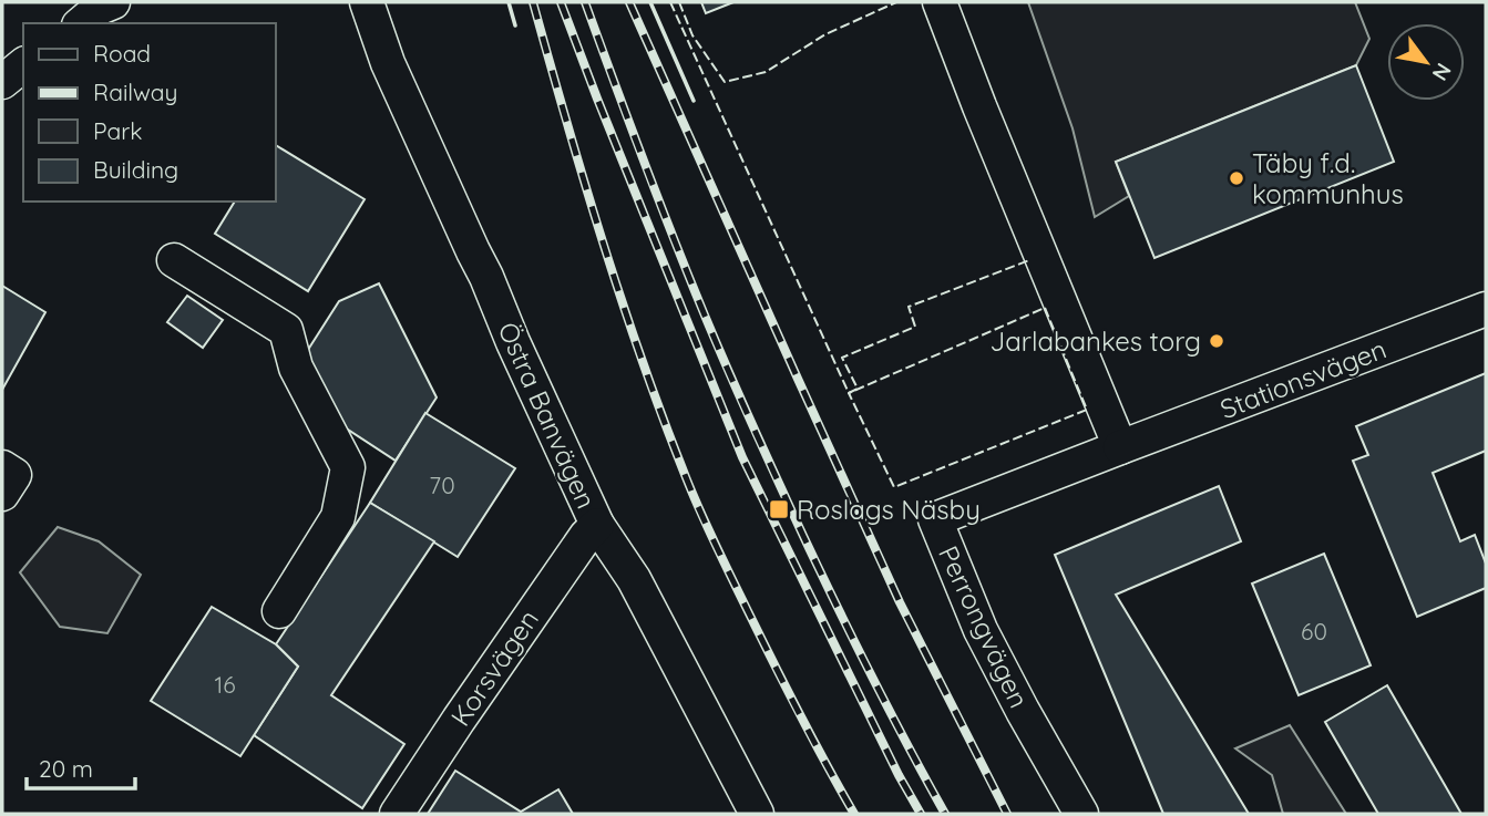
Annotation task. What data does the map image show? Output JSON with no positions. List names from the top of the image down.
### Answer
{
  "streets": {
    "street": [
      "Stationsvägen",
      "Östra Banvägen",
      "Perrongvägen",
      "Korsvägen"
    ]
  },
  "crossings": [
    ["Stationsvägen", "Perrongvägen"],
    ["Östra Banvägen", "Korsvägen"]
  ],
  "places": {
    "other": ["Täby f.d. kommunhus", "Jarlabankes torg"],
    "transit": ["Roslags Näsby"]
  },
  "house_numbers": ["70", "60", "16"],
  "legend": [
    "Road",
    "Railway",
    "Park",
    "Building"
  ],
  "scale_bar": "20 m",
  "north": "bottom right"
}
